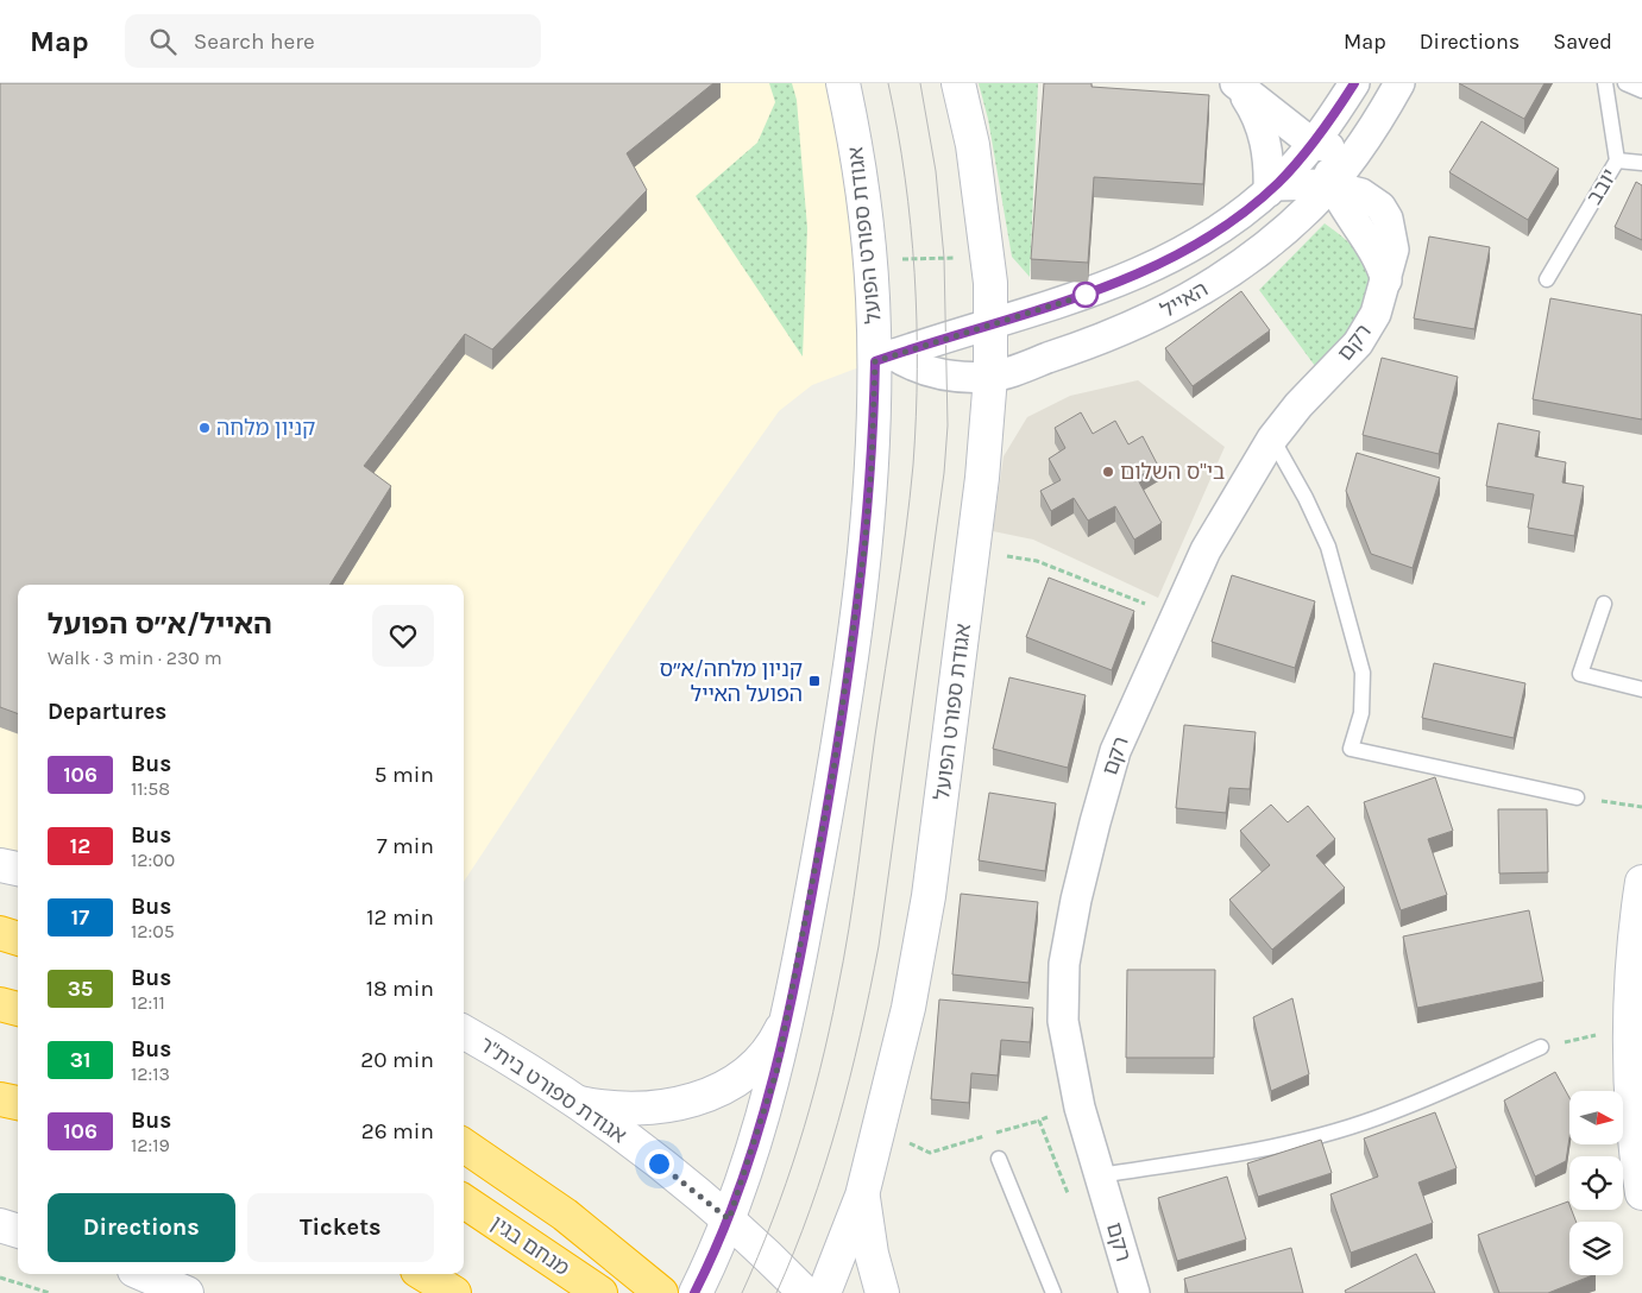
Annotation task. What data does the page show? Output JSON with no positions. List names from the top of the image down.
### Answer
{
  "streets": {
    "highway": ["מנחם בגין"],
    "street": [
      "אגודת ספורט הפועל",
      "האייל",
      "רקם",
      "אגודת ספורט בית\"ר"
    ],
    "lane": ["יובב"]
  },
  "crossings": [
    ["אגודת ספורט הפועל", "האייל"],
    ["אגודת ספורט הפועל", "אגודת ספורט בית\"ר"],
    ["האייל", "רקם"]
  ],
  "places": {
    "other": ["קניון מלחה", "בי\"ס השלום"],
    "transit": ["קניון מלחה/א״ס הפועל האייל"]
  },
  "lines": ["bus line 106"],
  "north": "right",
  "page": {
    "header": "Map",
    "search": "Search here",
    "nav": ["Map", "Directions", "Saved"],
    "heading": [
      ["האייל/א״ס הפועל", "Walk · 3 min · 230 m"],
      "Departures"
    ],
    "list": [
      {
        "mark": "106",
        "name": "Bus",
        "note": "11:58",
        "value": "5 min"
      },
      {
        "mark": "12",
        "name": "Bus",
        "note": "12:00",
        "value": "7 min"
      },
      {
        "mark": "17",
        "name": "Bus",
        "note": "12:05",
        "value": "12 min"
      },
      {
        "mark": "35",
        "name": "Bus",
        "note": "12:11",
        "value": "18 min"
      },
      {
        "mark": "31",
        "name": "Bus",
        "note": "12:13",
        "value": "20 min"
      },
      {
        "mark": "106",
        "name": "Bus",
        "note": "12:19",
        "value": "26 min"
      }
    ],
    "buttons": ["Directions", "Tickets"]
  }
}
